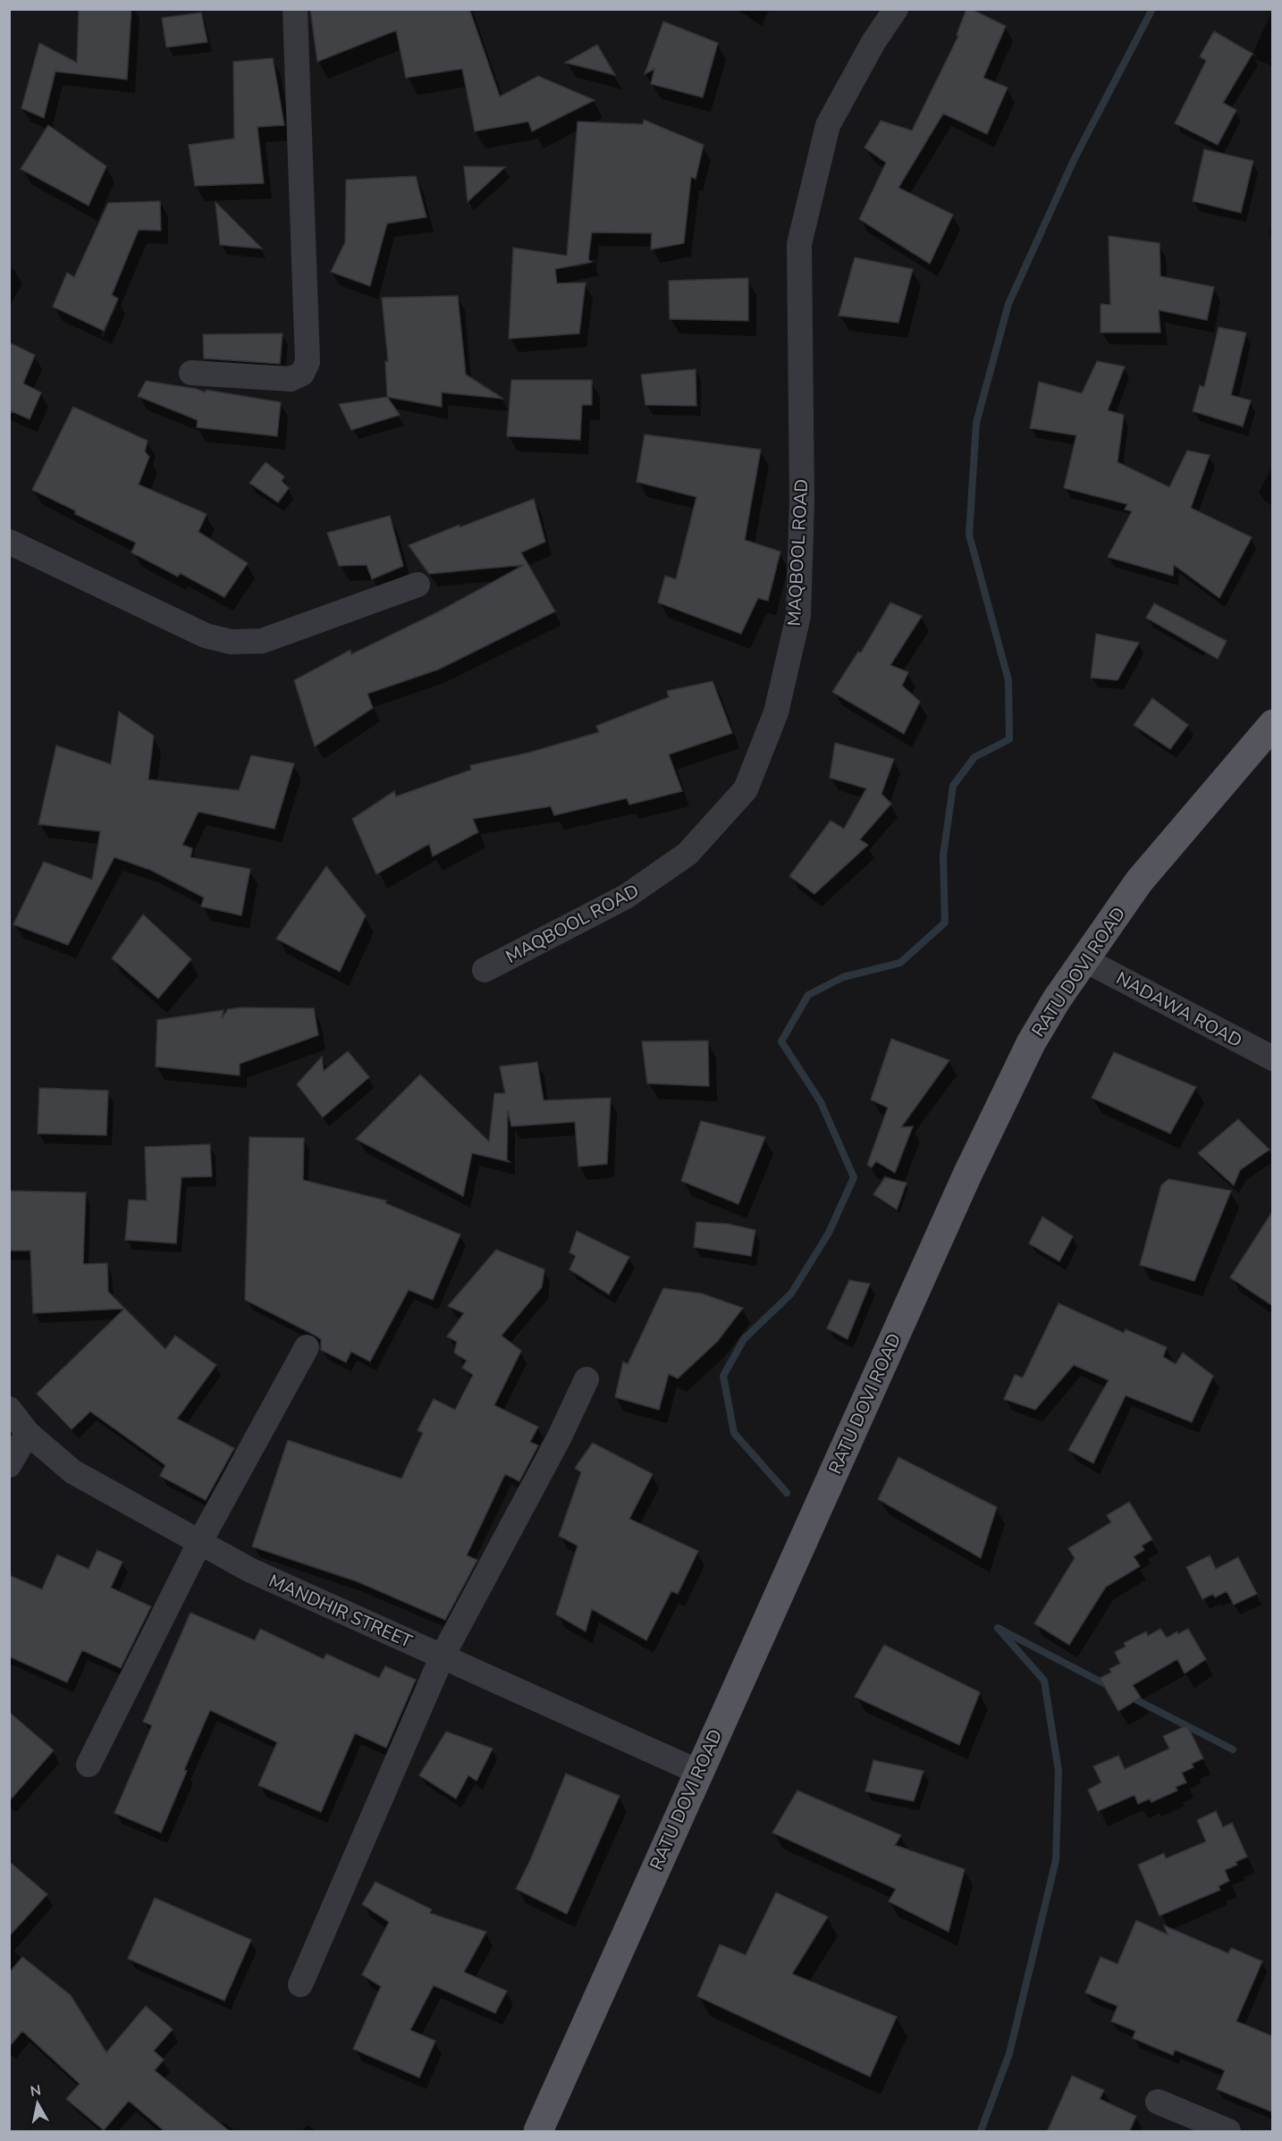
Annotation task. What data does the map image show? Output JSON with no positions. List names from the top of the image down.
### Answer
{
  "streets": {
    "main road": ["RATU DOVI ROAD"],
    "street": ["MAQBOOL ROAD", "NADAWA ROAD", "MANDHIR STREET"]
  },
  "crossings": [
    ["RATU DOVI ROAD", "NADAWA ROAD"],
    ["RATU DOVI ROAD", "MANDHIR STREET"]
  ],
  "north": "top"
}
